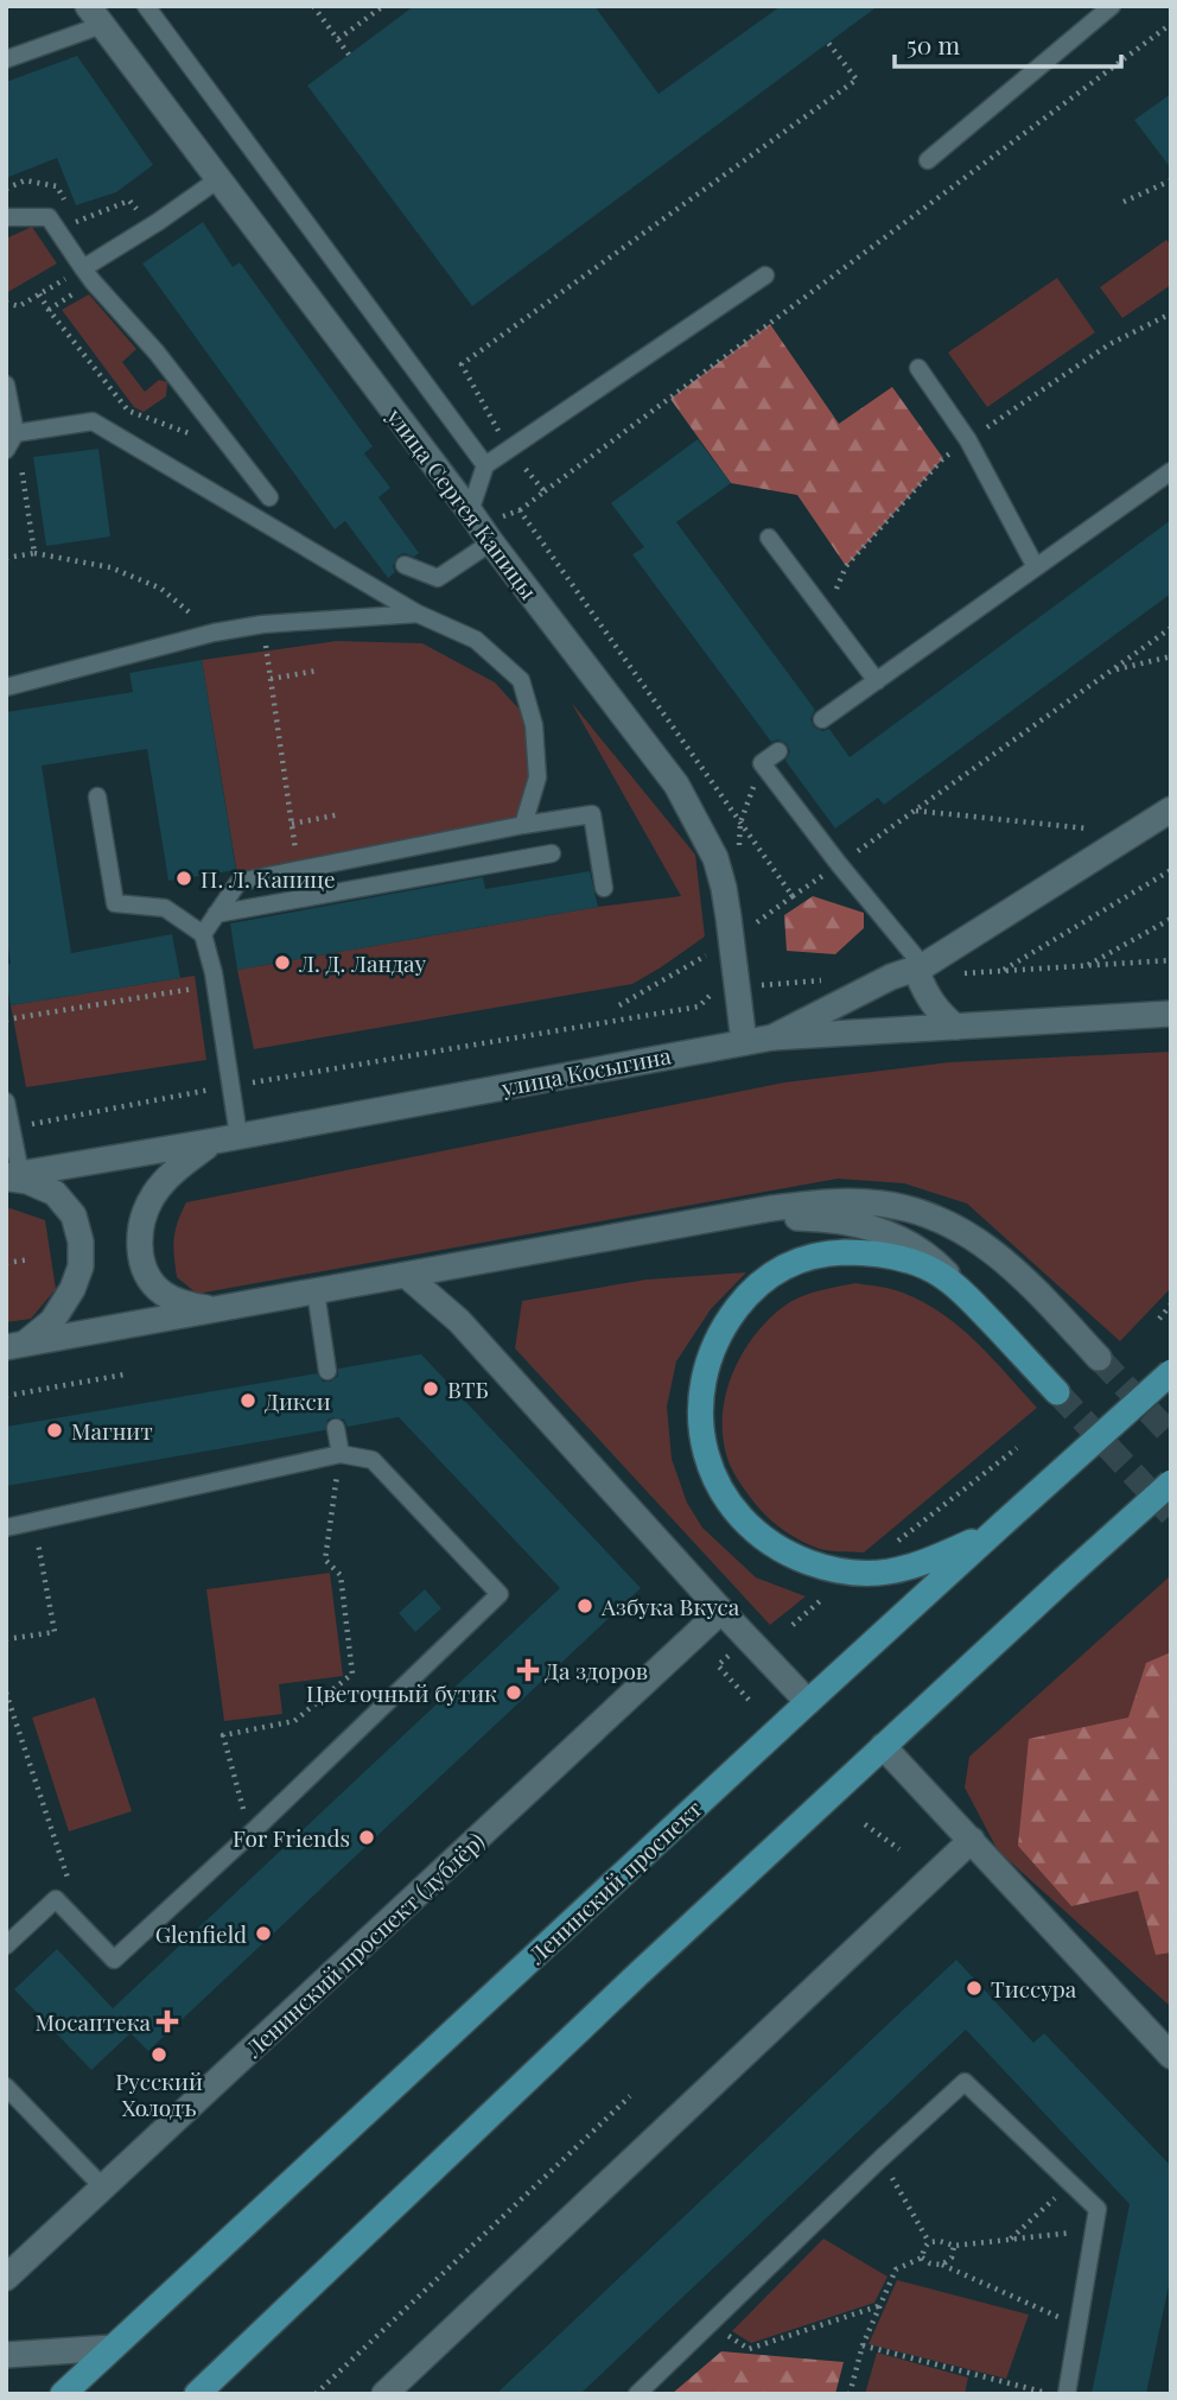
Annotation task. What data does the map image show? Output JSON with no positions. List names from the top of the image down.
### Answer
{
  "streets": {
    "main road": [
      "улица Сергея Капицы",
      "улица Косыгина",
      "Ленинский проспект",
      "Ленинский проспект (дублёр)"
    ]
  },
  "crossings": [
    ["улица Сергея Капицы", "улица Косыгина"]
  ],
  "places": {
    "other": [
      "П. Л. Капице",
      "Л. Д. Ландау",
      "ВТБ",
      "Дикси",
      "Магнит",
      "Азбука Вкуса",
      "Цветочный бутик",
      "For Friends",
      "Glenfield",
      "Тиссура",
      "Русский Холодъ"
    ],
    "health": ["Да здоров", "Мосаптека"]
  },
  "scale_bar": "50 m"
}
